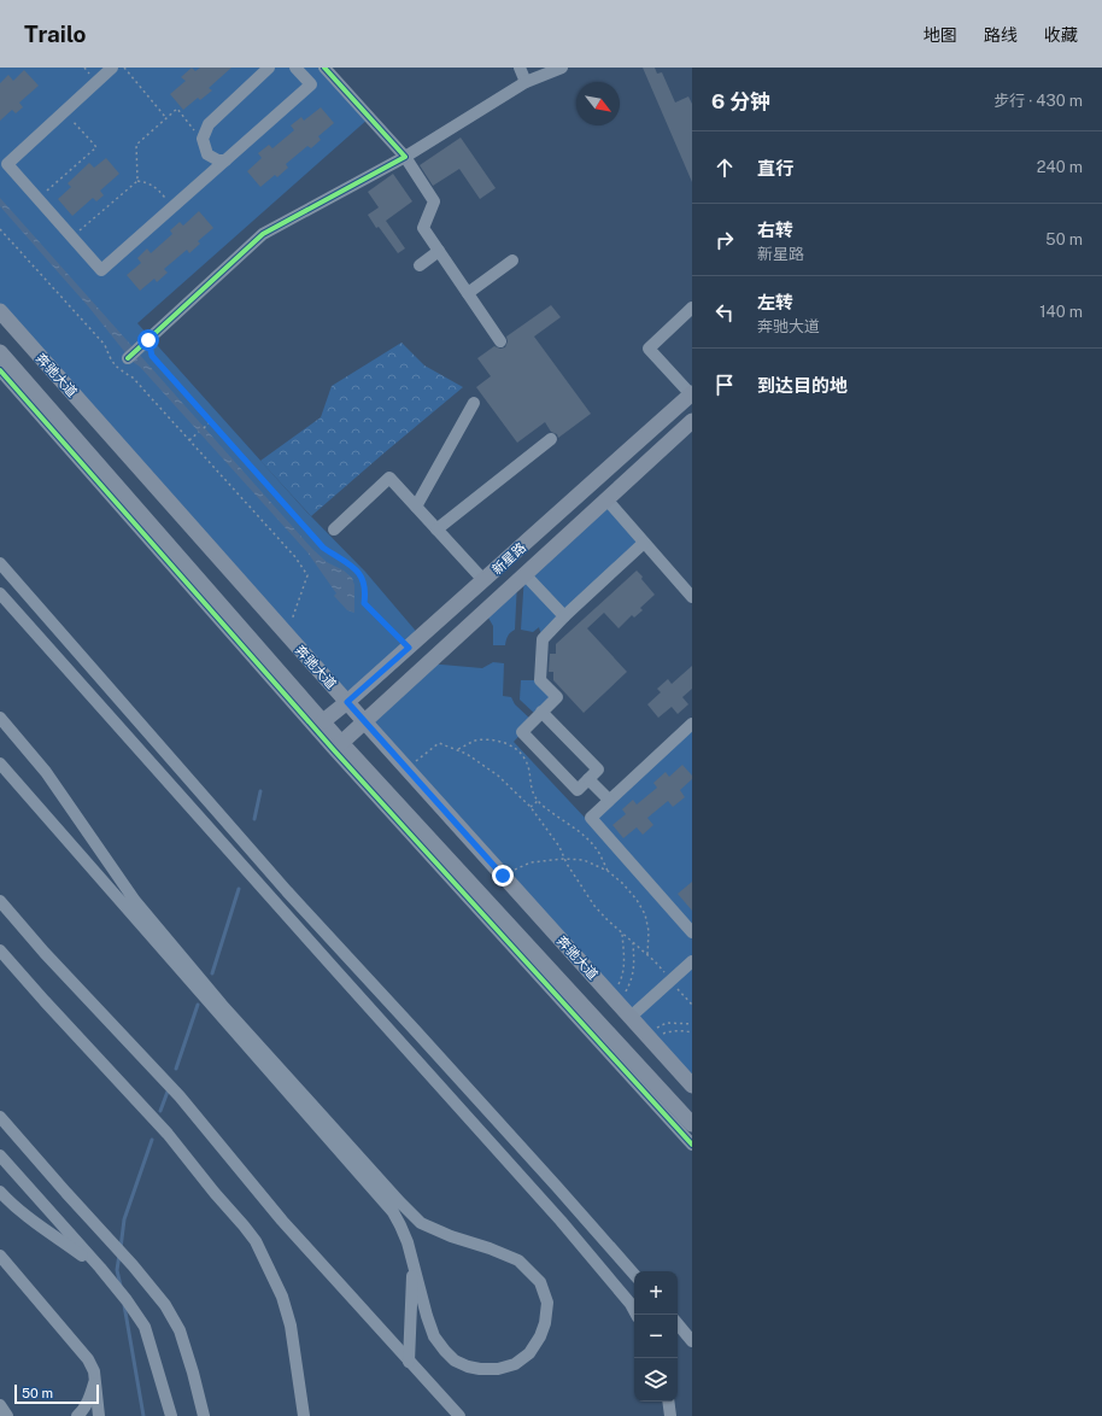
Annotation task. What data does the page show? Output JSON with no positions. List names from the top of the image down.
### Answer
{
  "streets": {
    "main road": ["奔驰大道", "新星路"]
  },
  "crossings": [
    ["奔驰大道", "新星路"]
  ],
  "scale_bar": "50 m",
  "north": "bottom right",
  "page": {
    "header": "Trailo",
    "nav": ["地图", "路线", "收藏"],
    "heading": ["6 分钟", "步行 · 430 m"],
    "list": [
      ["直行", "240 m"],
      ["右转", "新星路", "50 m"],
      ["左转", "奔驰大道", "140 m"],
      "到达目的地"
    ],
    "map_buttons": ["+", "−"],
    "scale": "50 m"
  }
}
